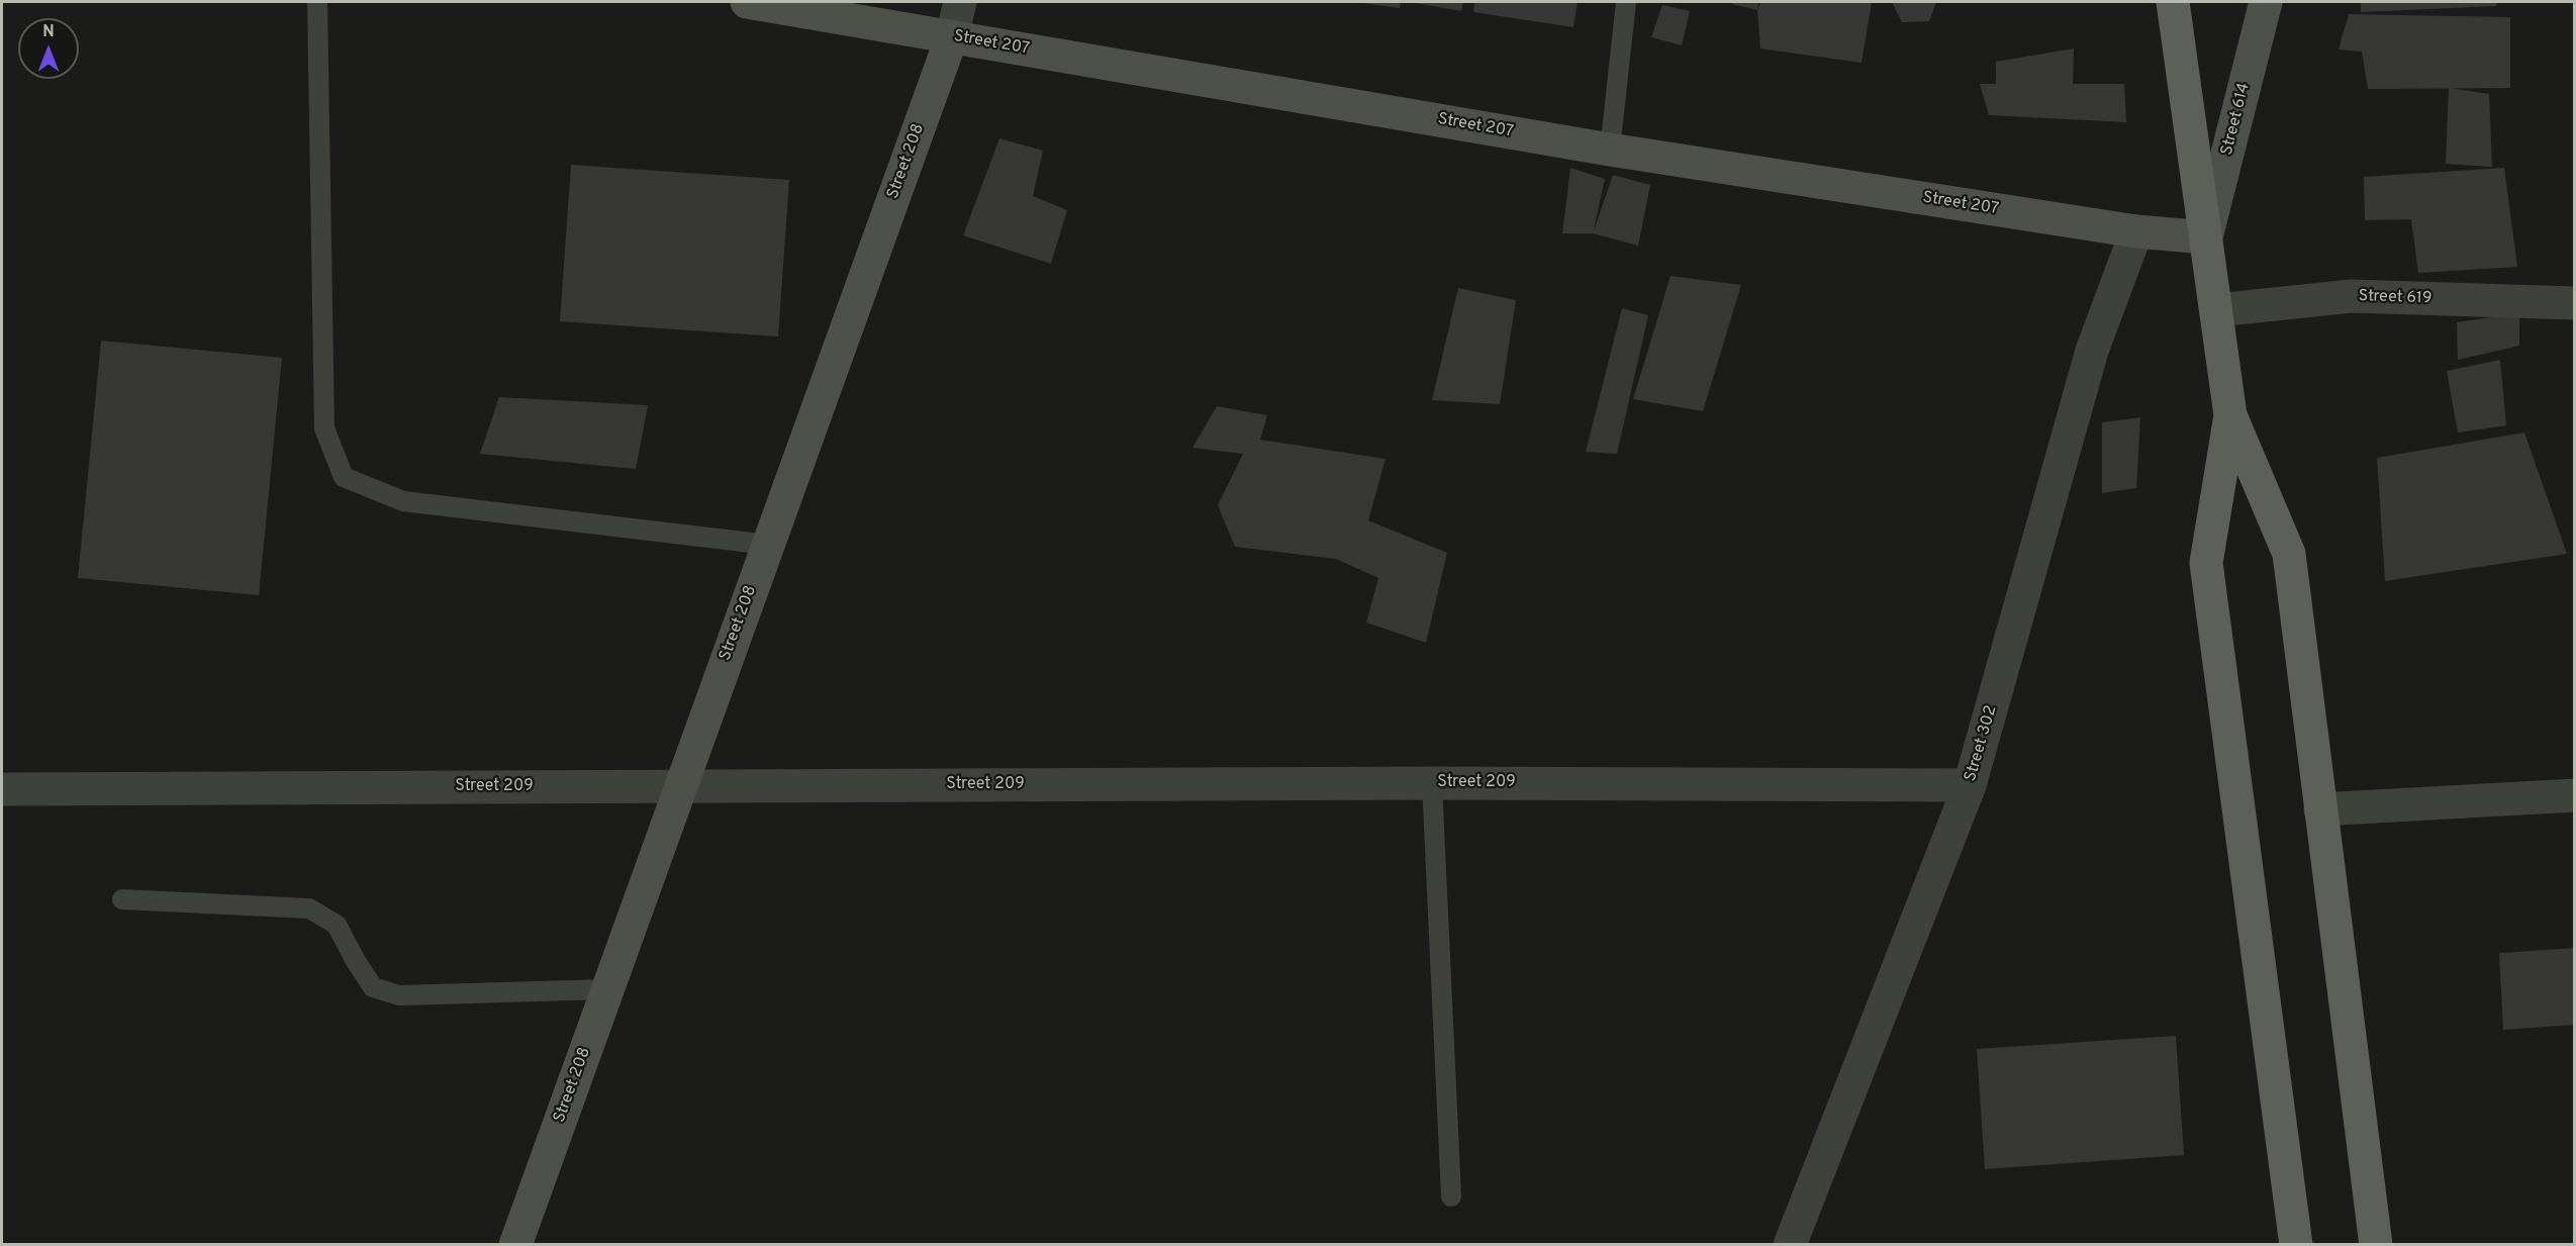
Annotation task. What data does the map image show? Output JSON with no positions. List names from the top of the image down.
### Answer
{
  "streets": {
    "street": [
      "Street 207",
      "Street 614",
      "Street 208",
      "Street 619",
      "Street 302",
      "Street 209"
    ]
  },
  "crossings": [
    ["Street 207", "Street 614"],
    ["Street 207", "Street 208"],
    ["Street 207", "Street 302"],
    ["Street 208", "Street 209"],
    ["Street 302", "Street 209"]
  ],
  "north": "top"
}
